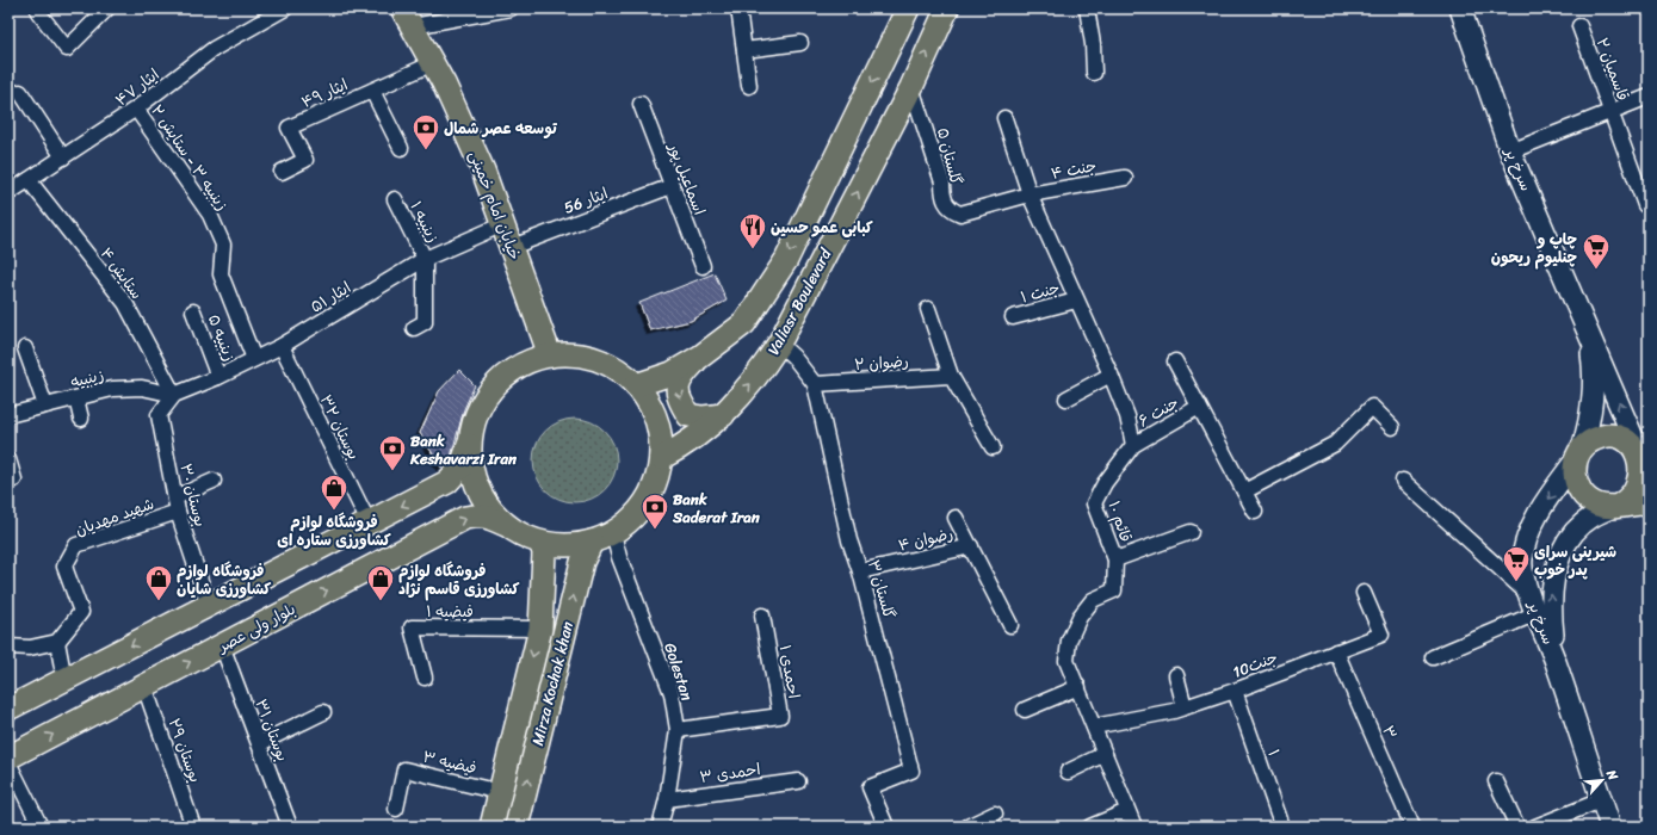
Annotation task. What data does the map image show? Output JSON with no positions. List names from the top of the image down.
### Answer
{
  "streets": {
    "main road": [
      "سرخ پر",
      "خیابان امام خمینی",
      "Valiasr Boulevard",
      "بلوار ولی عصر",
      "Mirza Kochak khan"
    ],
    "street": [
      "قاسمیان ۲",
      "ایثار ۴۷",
      "ایثار ۴۹",
      "گلستان ۵",
      "زینبیه ۳ - ستایش ۲",
      "جنت ۴",
      "اسماعیل پور",
      "ایثار 56",
      "زینبیه ۱",
      "ستایش ۴",
      "جنت ۱",
      "ایثار ۵۱",
      "زینبیه ۵",
      "رضوان ۲",
      "زینبیه",
      "جنت ۶",
      "بوستان ۳۲",
      "بوستان ۳۰",
      "شهید مهدیان",
      "قائم ۱۰",
      "رضوان ۴",
      "گلستان ۳",
      "فیضیه ۱",
      "جنت10",
      "Golestan",
      "احمدی ۱",
      "بوستان ۳۱",
      "۳",
      "بوستان ۲۹",
      "۱",
      "فیضیه ۳",
      "احمدی ۳"
    ]
  },
  "crossings": [
    ["ایثار ۴۷", "زینبیه ۳ - ستایش ۲"],
    ["ایثار ۴۷", "ستایش ۴"],
    ["ایثار ۴۹", "خیابان امام خمینی"],
    ["گلستان ۵", "جنت ۴"],
    ["گلستان ۵", "Valiasr Boulevard"],
    ["زینبیه ۳ - ستایش ۲", "ایثار ۵۱"],
    ["اسماعیل پور", "ایثار 56"],
    ["ایثار 56", "خیابان امام خمینی"],
    ["خیابان امام خمینی", "ایثار ۵۱"],
    ["زینبیه ۱", "ایثار ۵۱"],
    ["ستایش ۴", "ایثار ۵۱"],
    ["ستایش ۴", "زینبیه"],
    ["ستایش ۴", "بوستان ۳۰"],
    ["ایثار ۵۱", "زینبیه ۵"],
    ["ایثار ۵۱", "زینبیه"],
    ["ایثار ۵۱", "بوستان ۳۲"],
    ["ایثار ۵۱", "بوستان ۳۰"],
    ["Valiasr Boulevard", "گلستان ۳"],
    ["رضوان ۲", "گلستان ۳"],
    ["زینبیه", "بوستان ۳۰"],
    ["جنت ۶", "قائم ۱۰"],
    ["بوستان ۳۰", "شهید مهدیان"],
    ["قائم ۱۰", "جنت10"],
    ["رضوان ۴", "گلستان ۳"],
    ["فیضیه ۱", "Mirza Kochak khan"],
    ["بلوار ولی عصر", "بوستان ۳۱"],
    ["بلوار ولی عصر", "بوستان ۲۹"],
    ["جنت10", "۳"],
    ["جنت10", "۱"],
    ["Golestan", "احمدی ۱"],
    ["Golestan", "احمدی ۳"],
    ["Mirza Kochak khan", "فیضیه ۳"]
  ],
  "places": {
    "bank": ["توسعه عصر شمال", "Bank Keshavarzi Iran", "Bank Saderat Iran"],
    "restaurant": ["کبابی عمو حسین"],
    "supermarket": ["چاپ و چنلیوم ریحون", "شیرینی سرای پدر خوب"],
    "shop": ["فروشگاه لوازم کشاورزی ستاره ای", "فروشگاه لوازم کشاورزی شایان", "فروشگاه لوازم کشاورزی قاسم نژاد"]
  },
  "north": "top right"
}
